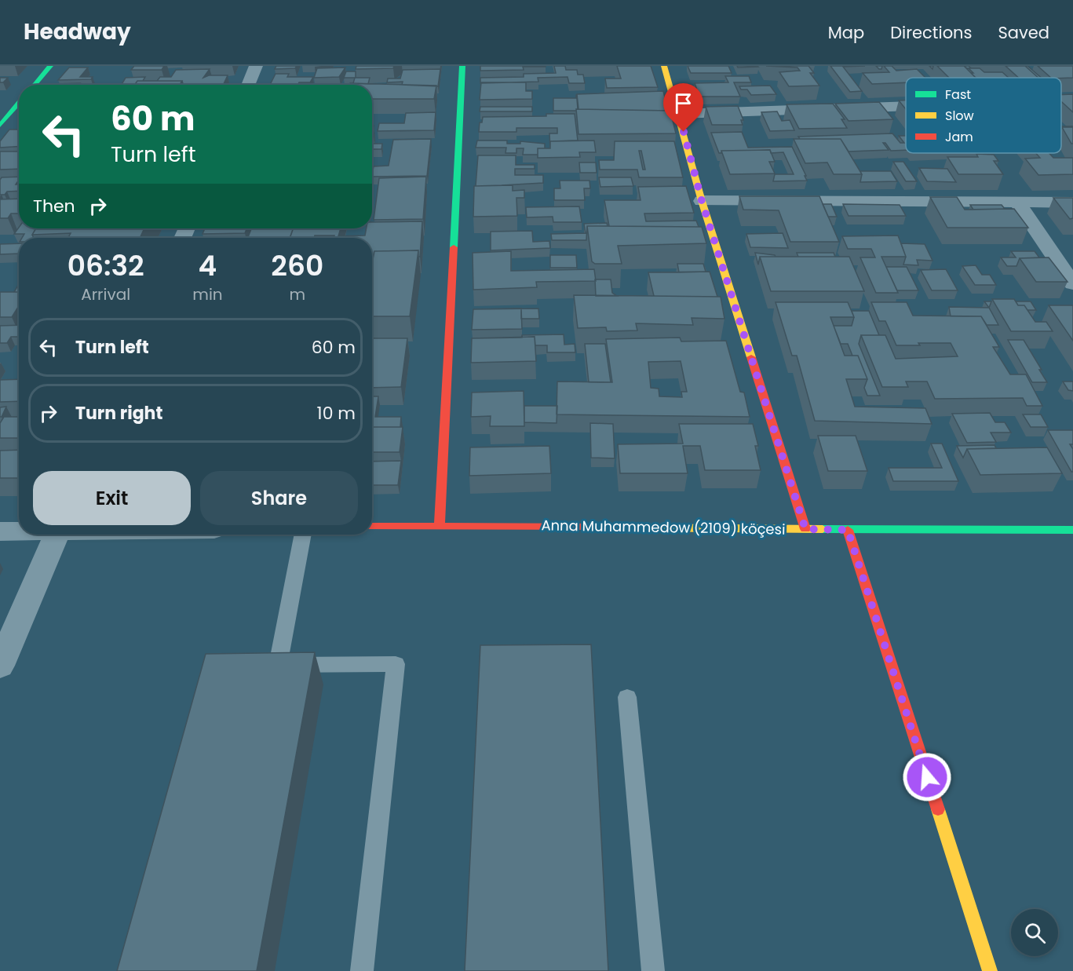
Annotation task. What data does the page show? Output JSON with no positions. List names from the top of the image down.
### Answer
{
  "streets": {
    "street": ["Anna Muhammedow (2109) köçesi"]
  },
  "legend": ["Fast", "Slow", "Jam"],
  "page": {
    "header": "Headway",
    "nav": ["Map", "Directions", "Saved"],
    "turn": ["60 m", "Turn left"],
    "then": "Then",
    "eta": [
      "06:32",
      "Arrival",
      "4",
      "min",
      "260",
      "m"
    ],
    "list": [
      {
        "name": "Turn left",
        "value": "60 m"
      },
      {
        "name": "Turn right",
        "value": "10 m"
      }
    ],
    "buttons": ["Exit", "Share"]
  }
}
